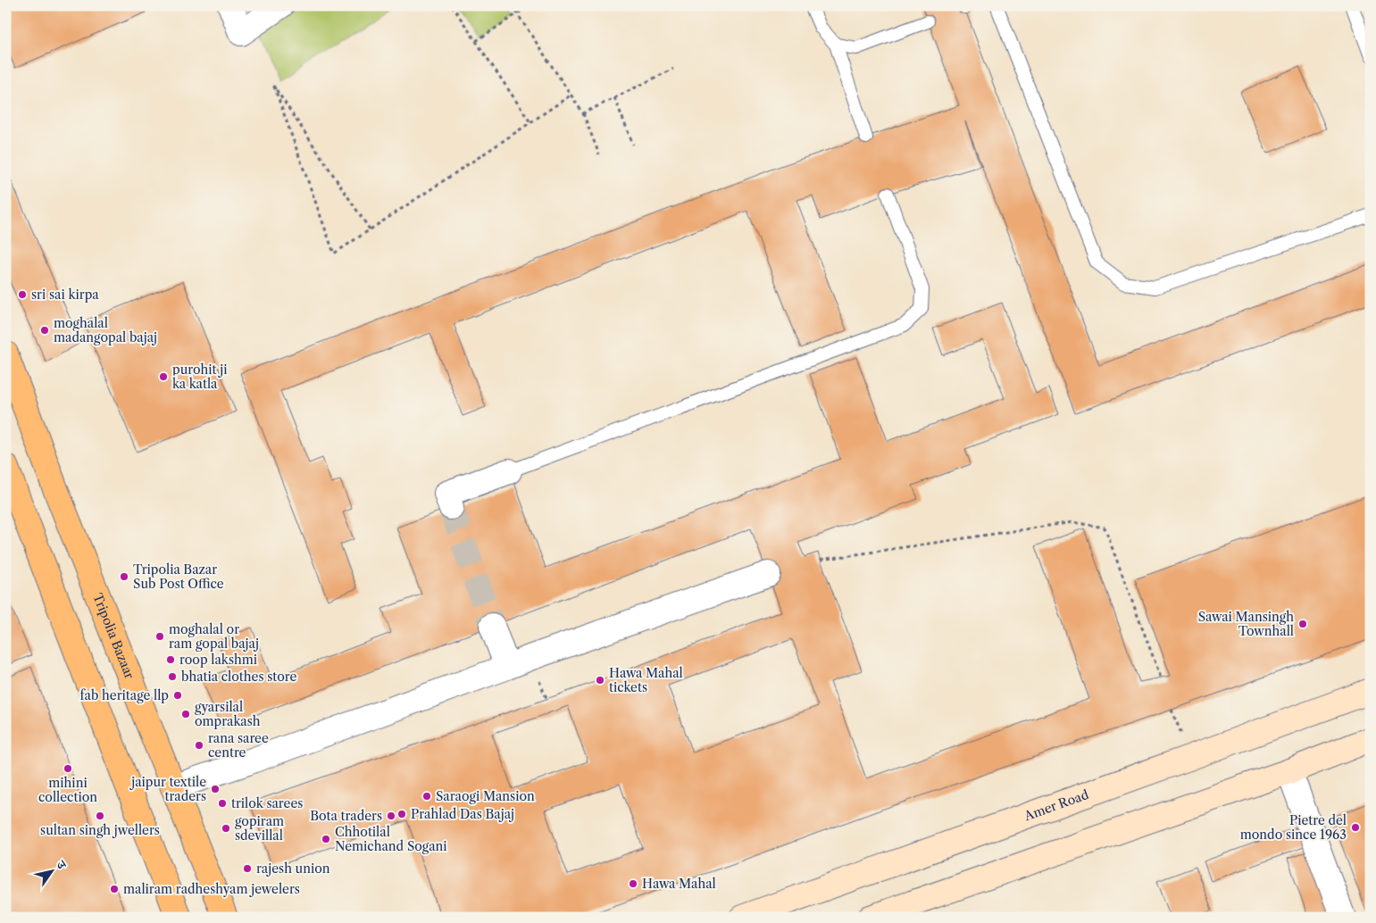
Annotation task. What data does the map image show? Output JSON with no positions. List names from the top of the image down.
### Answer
{
  "streets": {
    "main road": ["Tripolia Bazaar", "Amer Road"]
  },
  "places": [
    "sri sai kirpa",
    "moghalal madangopal bajaj",
    "purohit ji ka katla",
    "Tripolia Bazar Sub Post Office",
    "Sawai Mansingh Townhall",
    "moghalal or ram gopal bajaj",
    "roop lakshmi",
    "bhatia clothes store",
    "Hawa Mahal tickets",
    "fab heritage llp",
    "gyarsilal omprakash",
    "rana saree centre",
    "mihini collection",
    "jaipur textile traders",
    "Saraogi Mansion",
    "trilok sarees",
    "Prahlad Das Bajaj",
    "sultan singh jwellers",
    "Bota traders",
    "Pietre del mondo since 1963",
    "gopiram sdevillal",
    "Chhotilal Nemichand Sogani",
    "rajesh union",
    "Hawa Mahal",
    "maliram radheshyam jewelers"
  ],
  "north": "top right"
}
